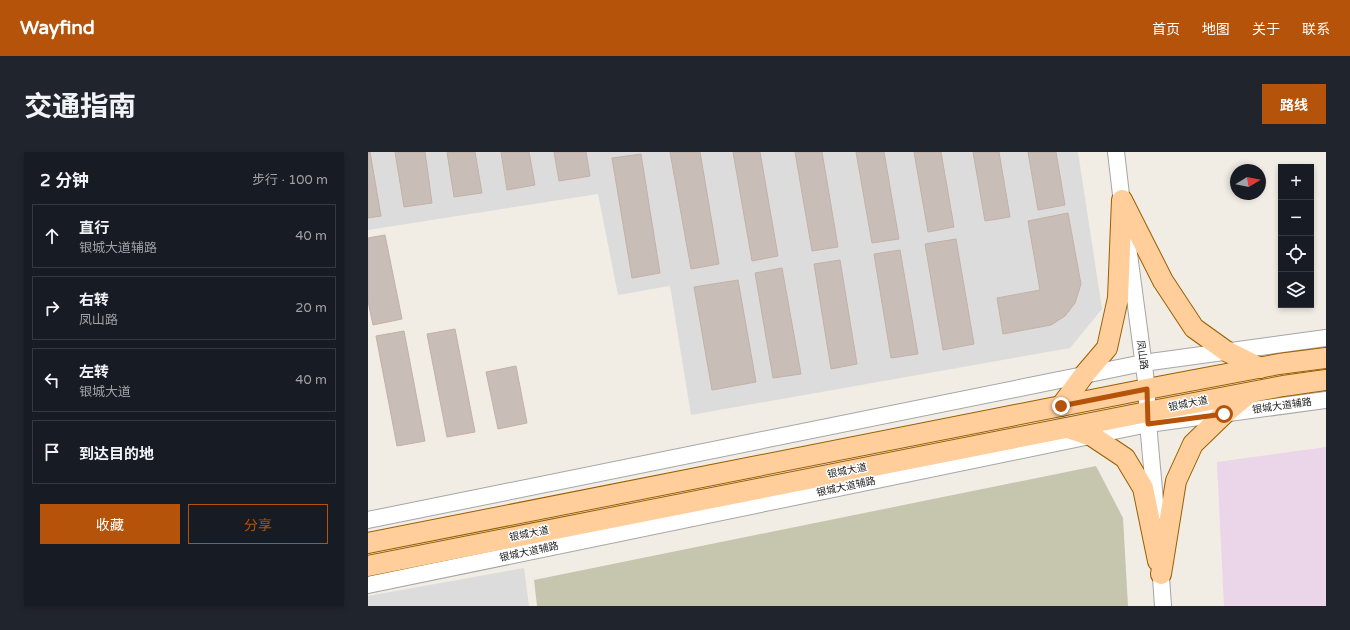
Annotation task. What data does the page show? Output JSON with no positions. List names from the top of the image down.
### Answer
{
  "streets": {
    "main road": ["银城大道"],
    "street": ["凤山路", "银城大道辅路"]
  },
  "crossings": [
    ["凤山路", "银城大道"],
    ["凤山路", "银城大道辅路"],
    ["银城大道", "银城大道辅路"]
  ],
  "north": "right",
  "page": {
    "header": "Wayfind",
    "nav": [
      "首页",
      "地图",
      "关于",
      "联系"
    ],
    "title": "交通指南",
    "buttons": [
      "路线",
      ["收藏", "分享"]
    ],
    "heading": ["2 分钟", "步行 · 100 m"],
    "map_buttons": ["+", "−"],
    "list": [
      ["直行", "银城大道辅路", "40 m"],
      ["右转", "凤山路", "20 m"],
      ["左转", "银城大道", "40 m"],
      "到达目的地"
    ]
  }
}
